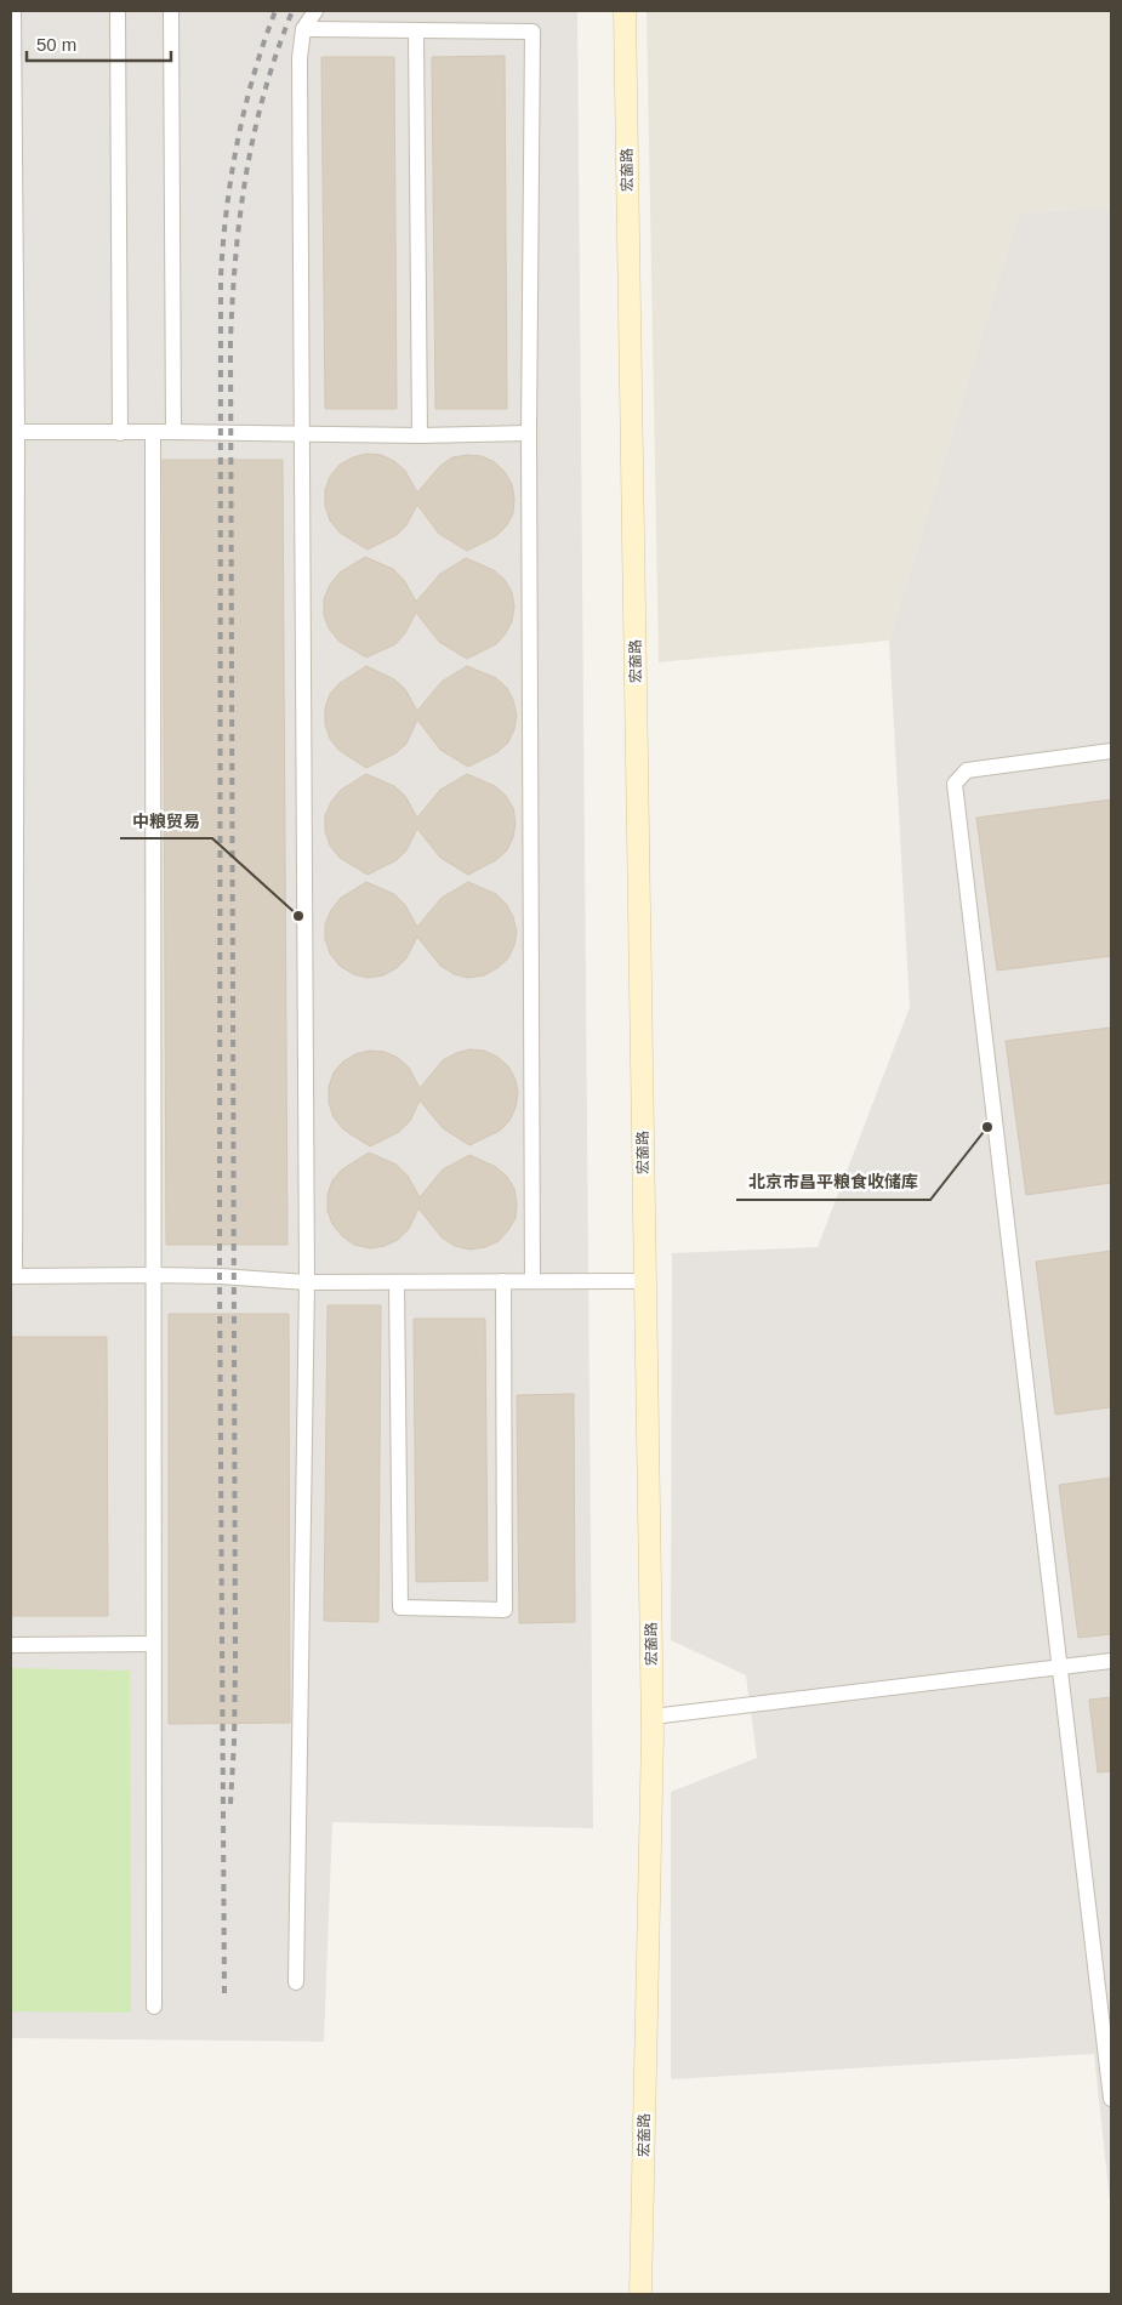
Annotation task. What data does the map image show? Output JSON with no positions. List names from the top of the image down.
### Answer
{
  "streets": {
    "street": ["宏奤路"]
  },
  "places": ["中粮贸易", "北京市昌平粮食收储库"],
  "scale_bar": "50 m"
}
